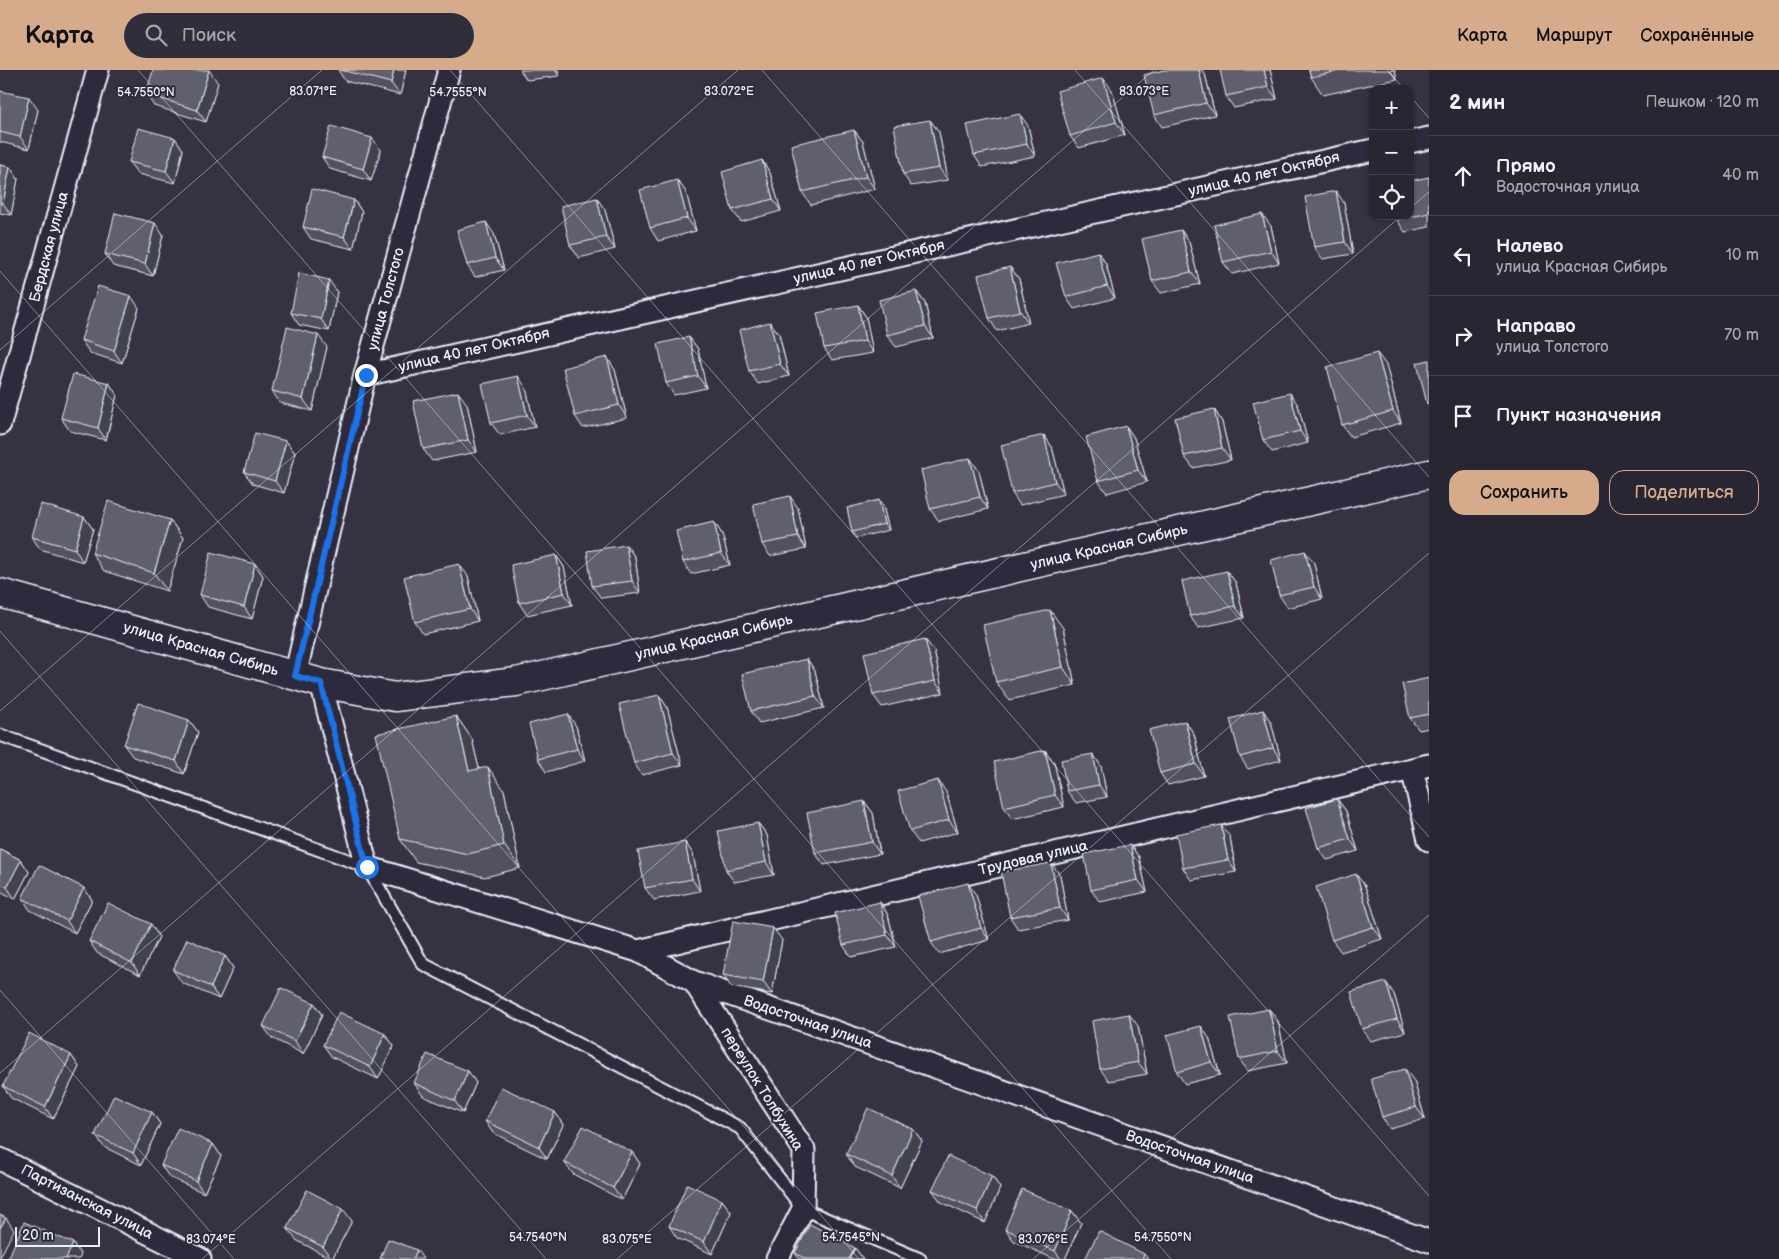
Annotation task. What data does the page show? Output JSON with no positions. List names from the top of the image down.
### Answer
{
  "streets": {
    "main road": ["улица Красная Сибирь"],
    "street": [
      "улица 40 лет Октября",
      "Бердская улица",
      "улица Толстого",
      "Трудовая улица",
      "Водосточная улица",
      "переулок Толбухина",
      "Партизанская улица"
    ]
  },
  "crossings": [
    ["улица 40 лет Октября", "улица Толстого"],
    ["улица Толстого", "улица Красная Сибирь"],
    ["Трудовая улица", "Водосточная улица"],
    ["Водосточная улица", "переулок Толбухина"]
  ],
  "scale_bar": "20 m",
  "page": {
    "header": "Карта",
    "search": "Поиск",
    "nav": ["Карта", "Маршрут", "Сохранённые"],
    "heading": ["2 мин", "Пешком · 120 m"],
    "map_buttons": ["+", "−"],
    "list": [
      ["Прямо", "Водосточная улица", "40 m"],
      ["Налево", "улица Красная Сибирь", "10 m"],
      ["Направо", "улица Толстого", "70 m"],
      "Пункт назначения"
    ],
    "buttons": ["Сохранить", "Поделиться"],
    "scale": "20 m"
  },
  "coordinates": [
    "83.071°E",
    "83.072°E",
    "83.073°E",
    "54.7550°N",
    "54.7555°N",
    "54.7540°N",
    "54.7545°N",
    "83.074°E",
    "83.075°E",
    "83.076°E"
  ]
}
